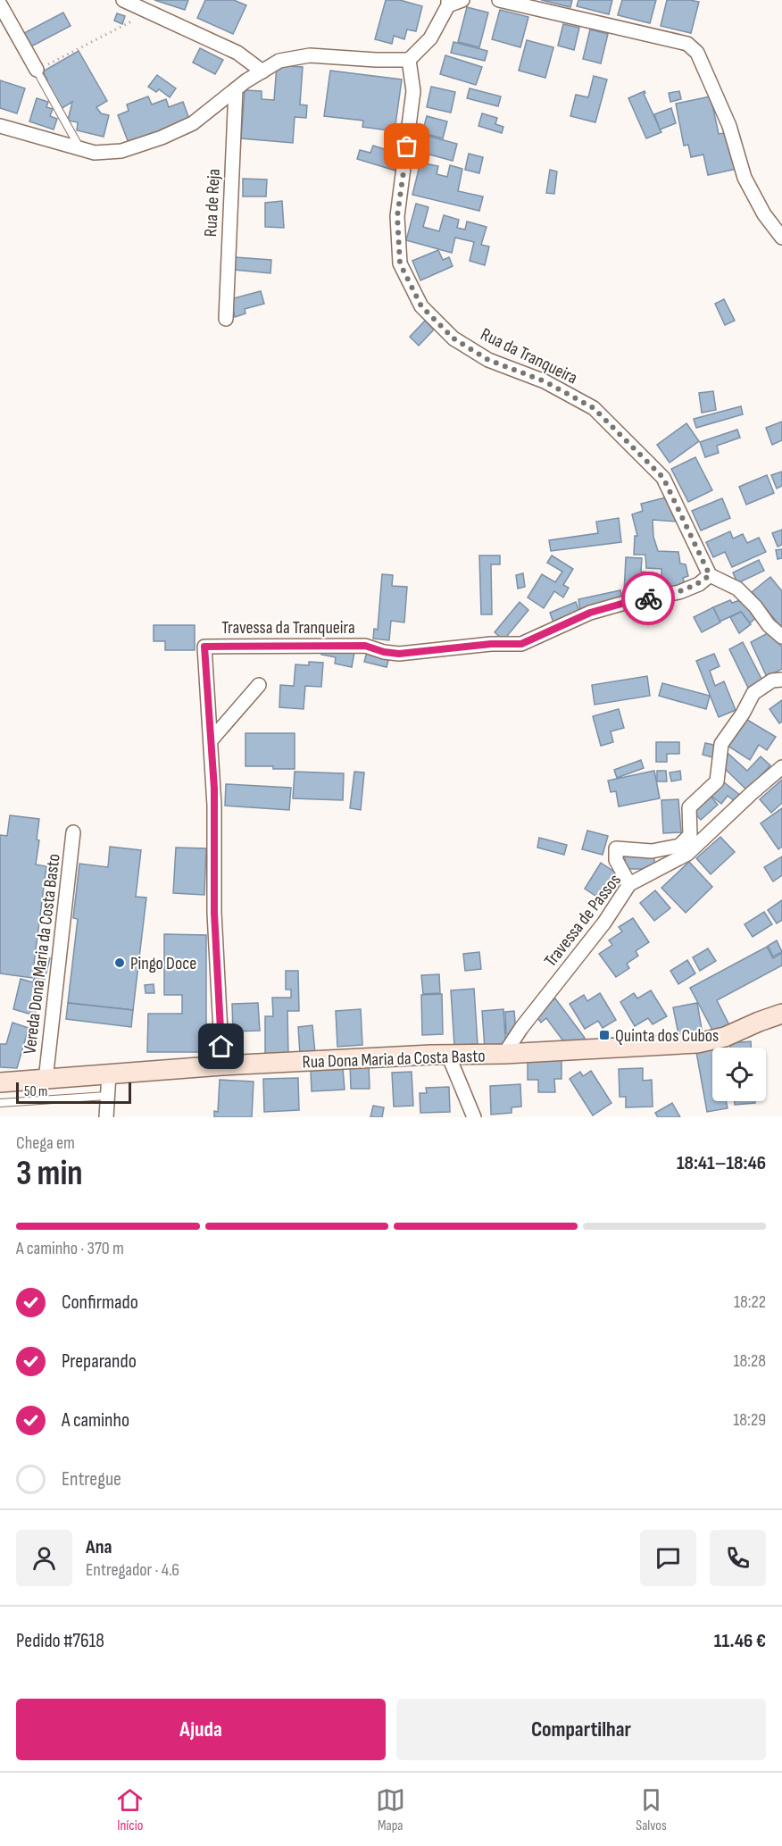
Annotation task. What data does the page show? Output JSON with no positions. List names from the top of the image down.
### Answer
{
  "streets": {
    "street": [
      "Rua de Reja",
      "Rua da Tranqueira",
      "Travessa da Tranqueira",
      "Travessa de Passos",
      "Vereda Dona Maria da Costa Basto",
      "Rua Dona Maria da Costa Basto"
    ]
  },
  "crossings": [
    ["Rua da Tranqueira", "Travessa da Tranqueira"],
    ["Travessa de Passos", "Rua Dona Maria da Costa Basto"],
    ["Vereda Dona Maria da Costa Basto", "Rua Dona Maria da Costa Basto"]
  ],
  "places": {
    "other": ["Pingo Doce"],
    "transit": ["Quinta dos Cubos"]
  },
  "scale_bar": "50 m",
  "page": {
    "scale": "50 m",
    "heading": ["3 min", "Chega em", "18:41–18:46"],
    "panel": [
      "Ana",
      "Entregador · 4.6",
      "Pedido #7618",
      "11.46 €"
    ],
    "bar": "A caminho · 370 m",
    "list": [
      ["Confirmado", "18:22"],
      ["Preparando", "18:28"],
      ["A caminho", "18:29"],
      "Entregue"
    ],
    "buttons": ["Ajuda", "Compartilhar"],
    "tabs": ["Início", "Mapa", "Salvos"]
  }
}
